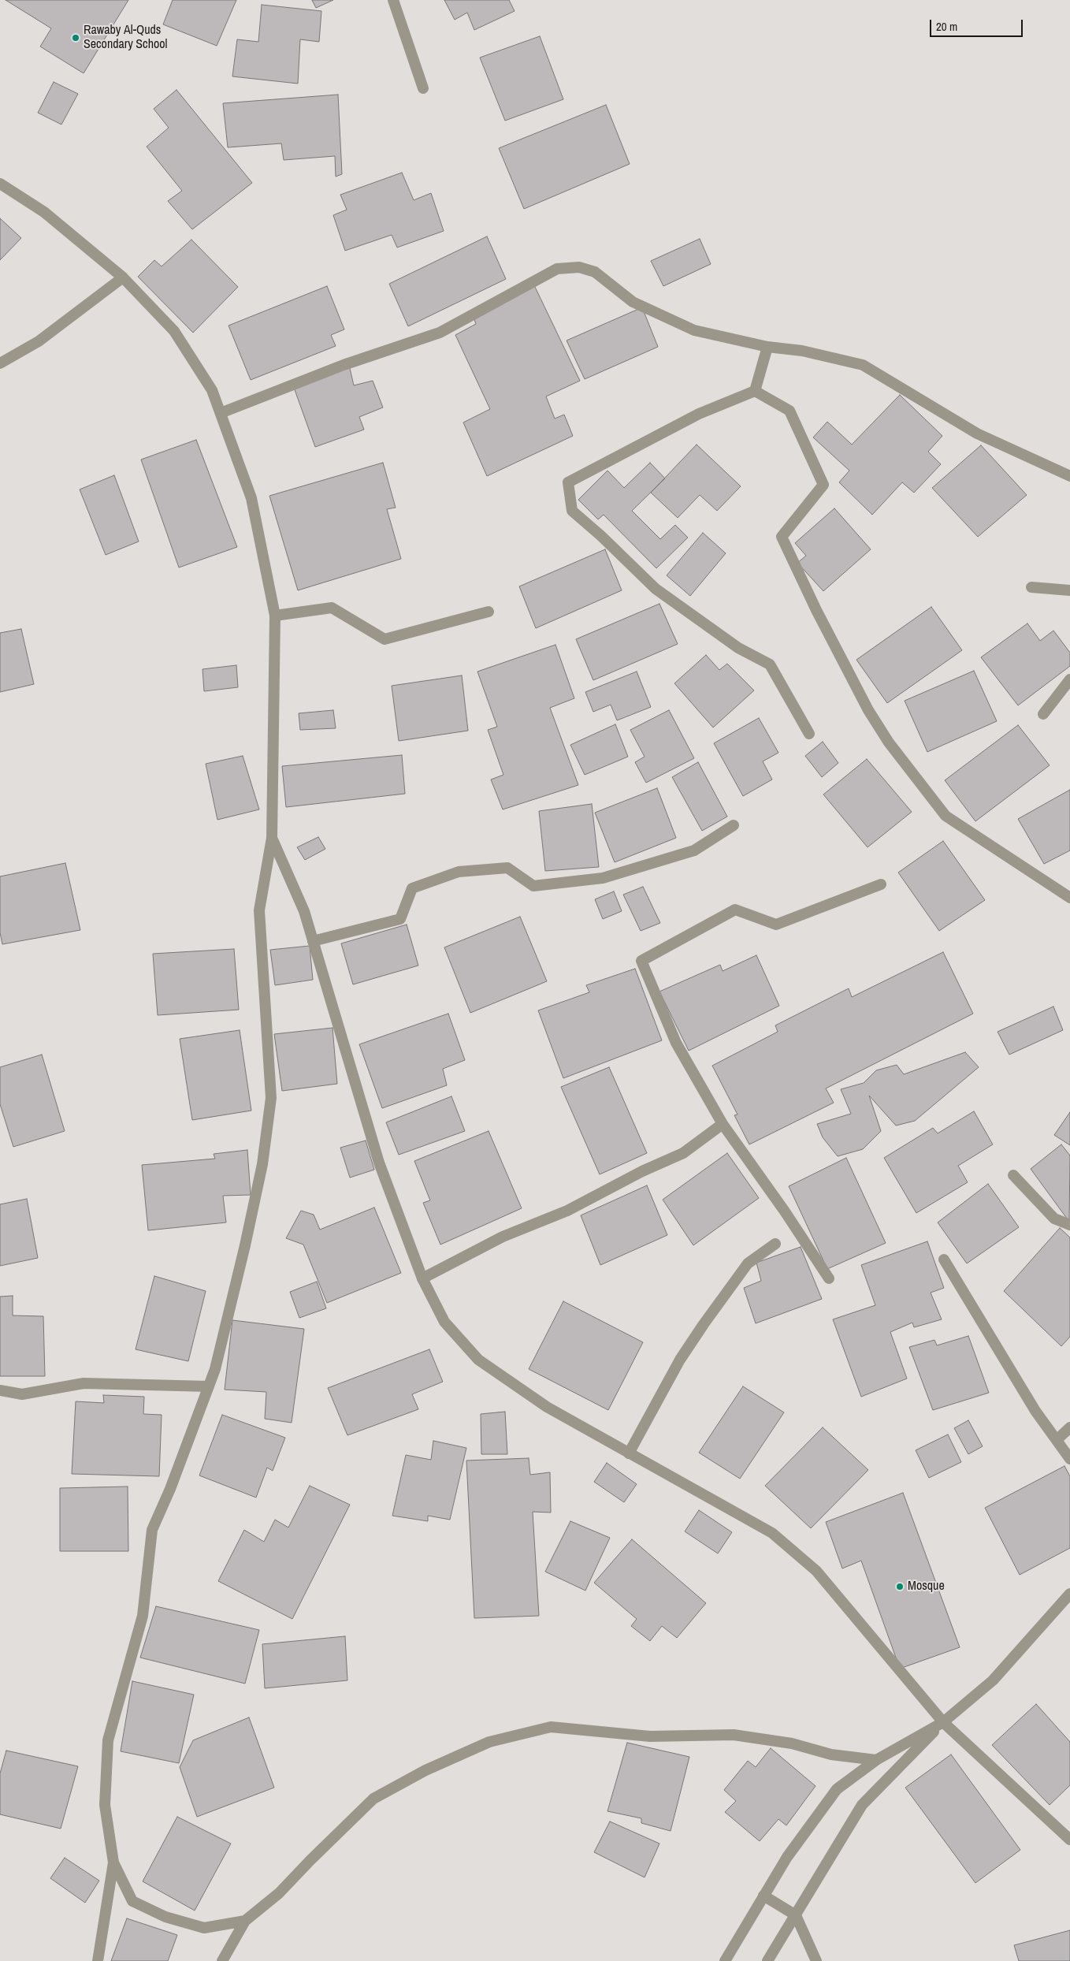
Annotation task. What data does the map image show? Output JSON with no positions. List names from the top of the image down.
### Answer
{
  "places": ["Rawaby Al-Quds Secondary School", "Mosque"],
  "scale_bar": "20 m"
}
